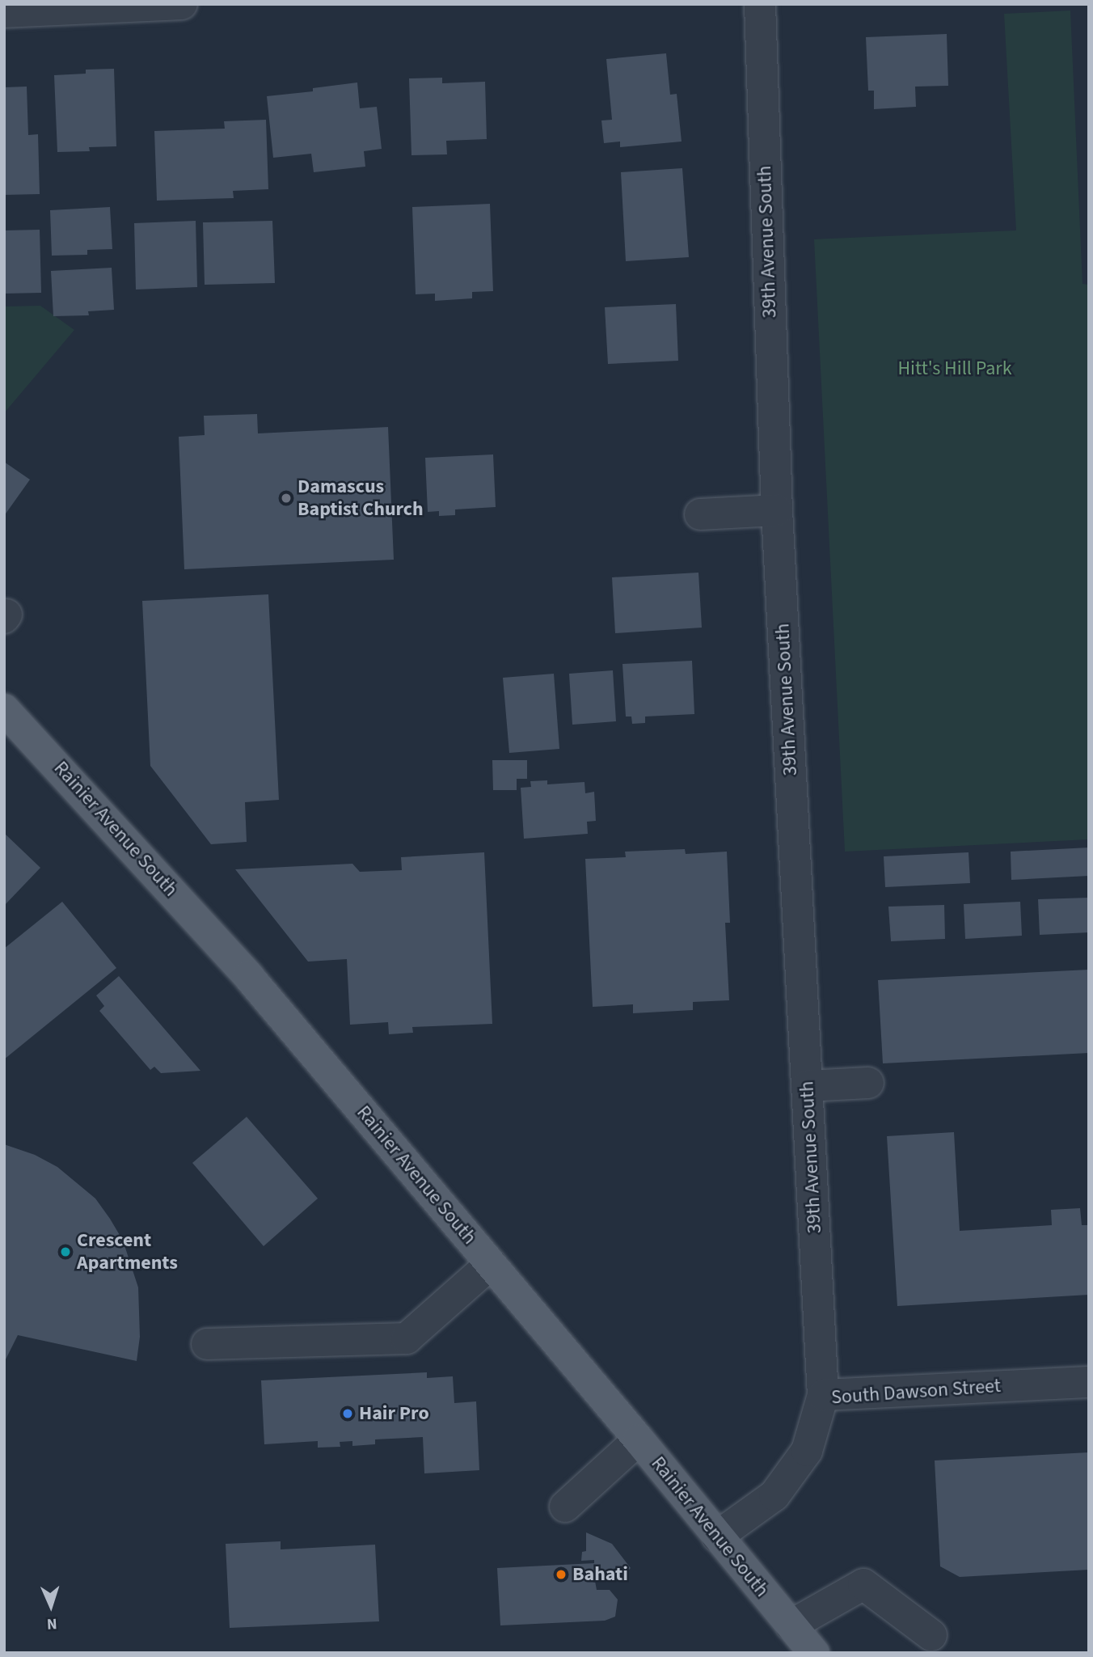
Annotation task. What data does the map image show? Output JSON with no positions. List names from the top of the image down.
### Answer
{
  "streets": {
    "main road": ["Rainier Avenue South"],
    "street": ["39th Avenue South", "South Dawson Street"]
  },
  "crossings": [
    ["39th Avenue South", "South Dawson Street"],
    ["Rainier Avenue South", "South Dawson Street"]
  ],
  "parks": ["Hitt's Hill Park"],
  "places": [
    "Damascus Baptist Church",
    "Crescent Apartments",
    "Hair Pro",
    "Bahati"
  ],
  "north": "bottom"
}
